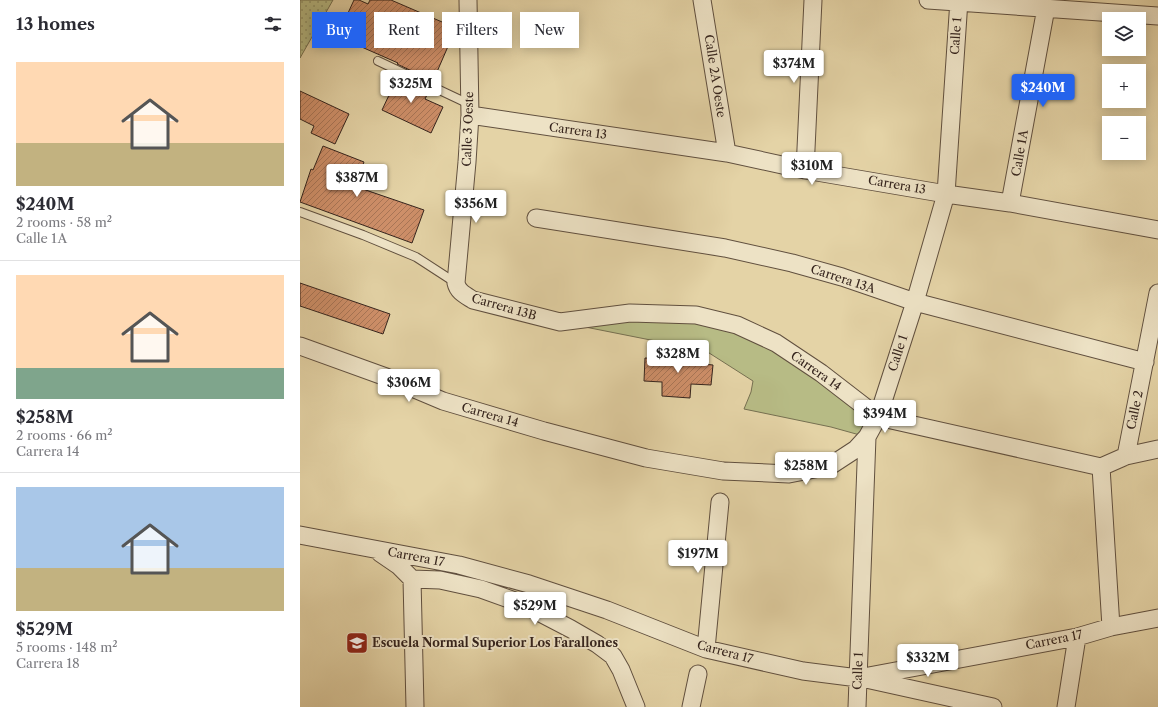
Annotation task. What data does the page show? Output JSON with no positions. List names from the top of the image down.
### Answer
{
  "streets": {
    "street": [
      "Calle 1",
      "Calle 2A Oeste",
      "Calle 3 Oeste",
      "Carrera 13",
      "Calle 1A",
      "Carrera 13A",
      "Carrera 13B",
      "Carrera 14",
      "Calle 2",
      "Carrera 17"
    ]
  },
  "crossings": [
    ["Calle 1", "Carrera 13"],
    ["Calle 1", "Carrera 13A"],
    ["Calle 1", "Carrera 14"],
    ["Calle 1", "Carrera 17"],
    ["Calle 2A Oeste", "Carrera 13"],
    ["Calle 3 Oeste", "Carrera 13"],
    ["Calle 3 Oeste", "Carrera 13B"],
    ["Carrera 13", "Calle 1A"],
    ["Carrera 13A", "Calle 2"],
    ["Carrera 13B", "Carrera 14"]
  ],
  "places": {
    "school or university": ["Escuela Normal Superior Los Farallones"]
  },
  "page": {
    "heading": "13 homes",
    "map_buttons": ["+", "−"],
    "chip": [
      "Buy",
      "Rent",
      "Filters",
      "New"
    ],
    "list": [
      {
        "name": "$240M",
        "note": "2 rooms · 58 m² · Calle 1A"
      },
      {
        "name": "$258M",
        "note": "2 rooms · 66 m² · Carrera 14"
      },
      {
        "name": "$529M",
        "note": "5 rooms · 148 m² · Carrera 18"
      }
    ],
    "price": [
      "$374M",
      "$325M",
      "$240M",
      "$310M",
      "$387M",
      "$356M",
      "$328M",
      "$306M",
      "$394M",
      "$258M",
      "$197M",
      "$529M",
      "$332M"
    ]
  }
}
